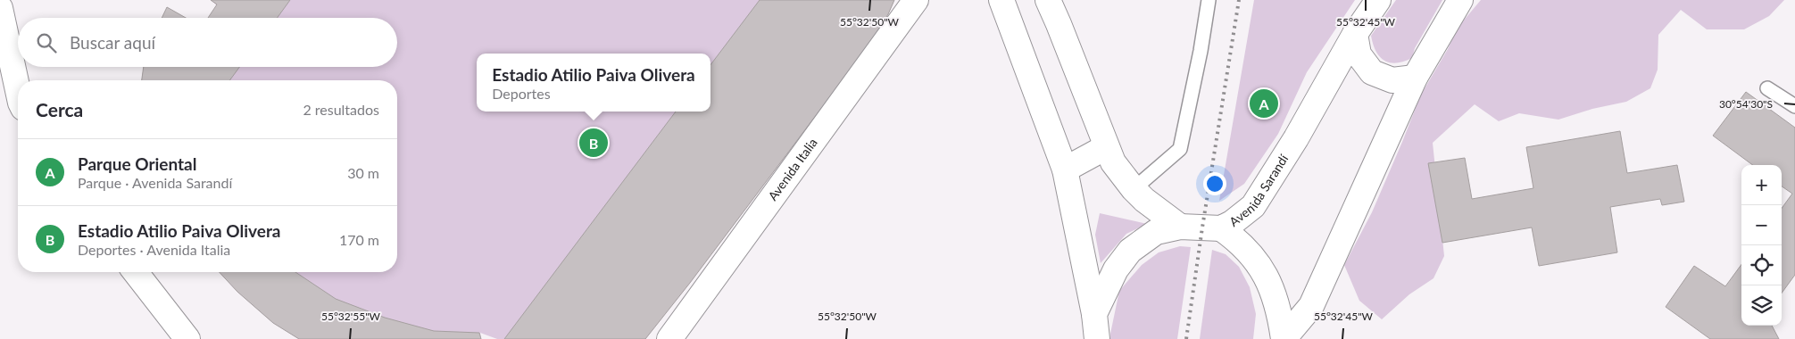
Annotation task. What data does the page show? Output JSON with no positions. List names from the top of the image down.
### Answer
{
  "streets": {
    "street": ["Avenida Italia", "Avenida Sarandí"]
  },
  "page": {
    "search": "Buscar aquí",
    "popup": ["Estadio Atilio Paiva Olivera", "Deportes"],
    "heading": ["Cerca", "2 resultados"],
    "pins": ["A", "B"],
    "list": [
      {
        "mark": "A",
        "name": "Parque Oriental",
        "note": "Parque · Avenida Sarandí",
        "value": "30 m"
      },
      {
        "mark": "B",
        "name": "Estadio Atilio Paiva Olivera",
        "note": "Deportes · Avenida Italia",
        "value": "170 m"
      }
    ],
    "map_buttons": ["+", "−"]
  },
  "coordinates": [
    "55°32'50\"W",
    "55°32'45\"W",
    "30°54'30\"S",
    "55°32'55\"W"
  ]
}
